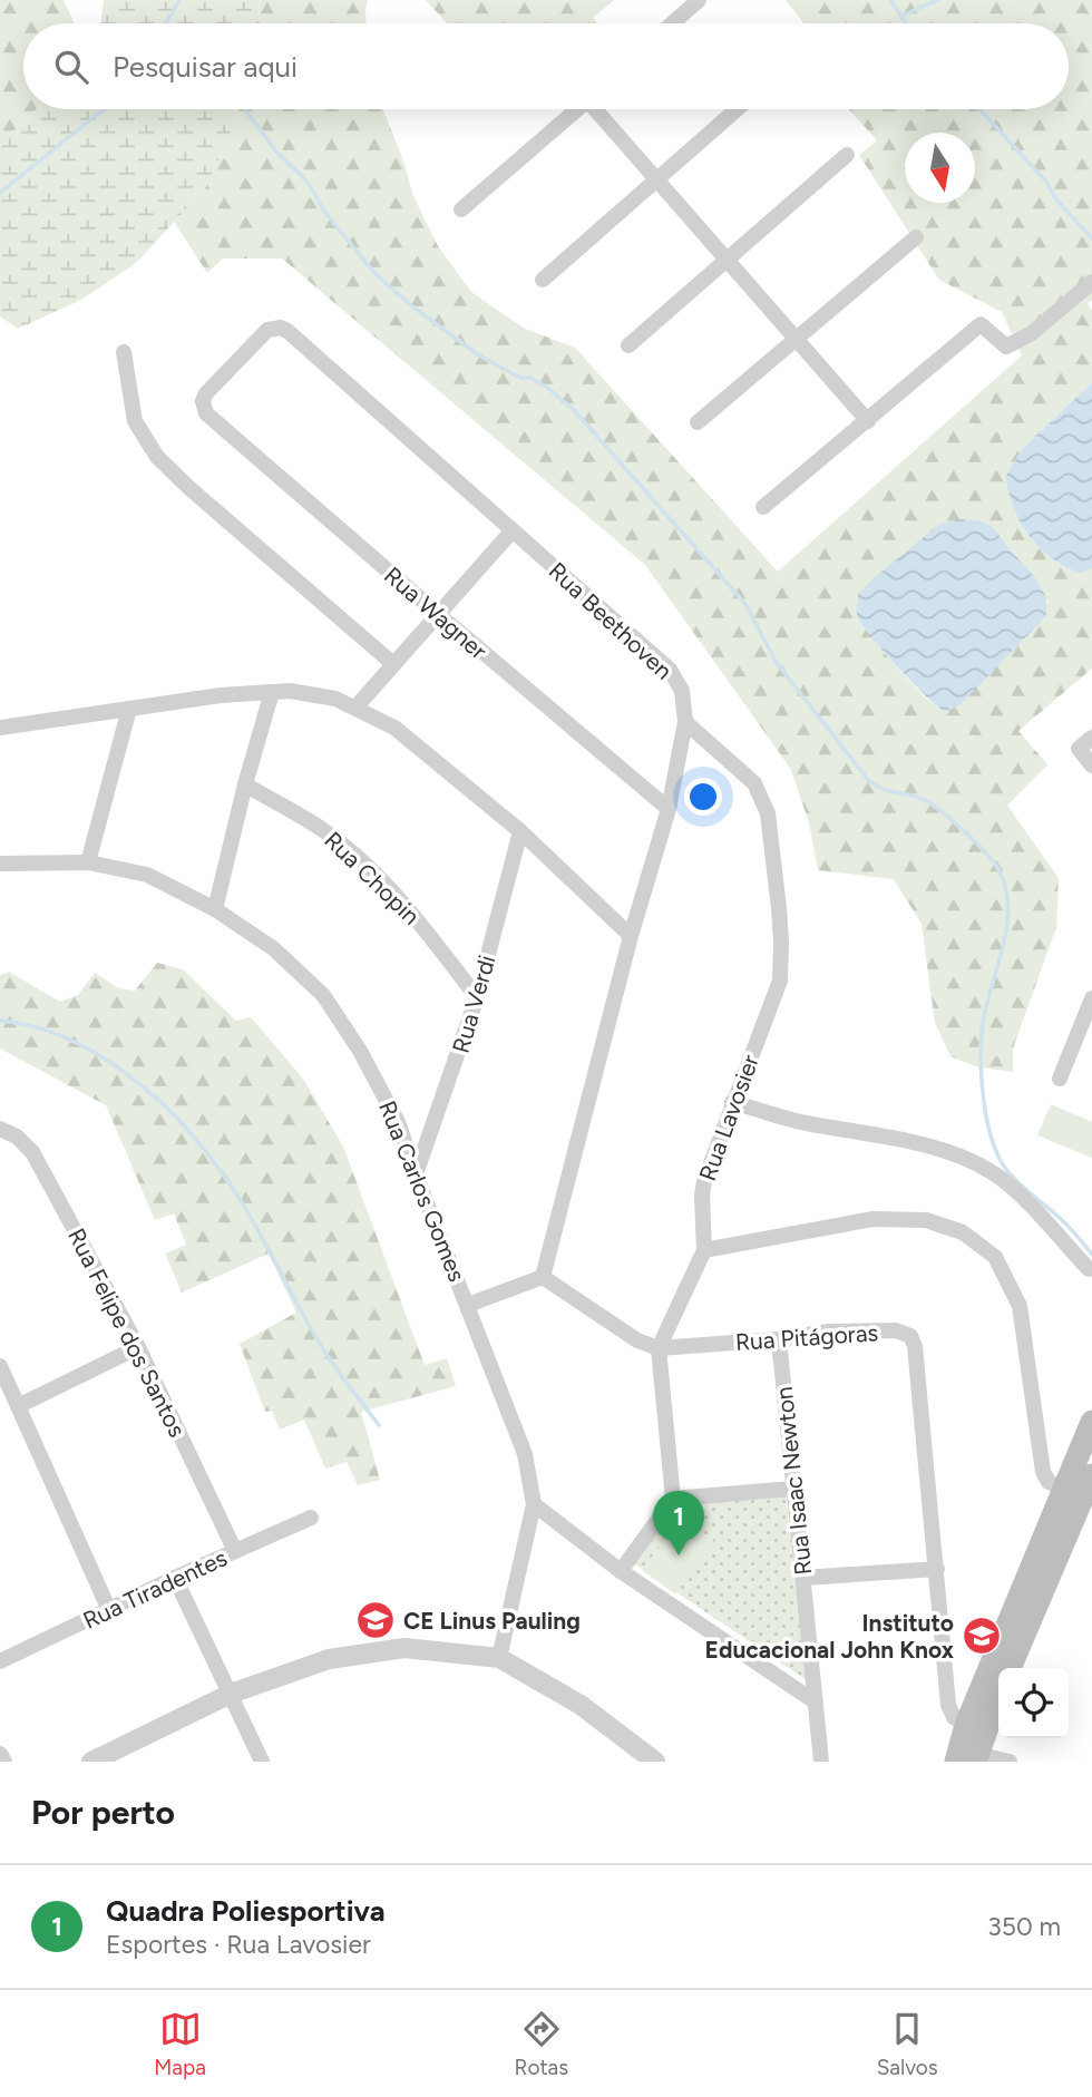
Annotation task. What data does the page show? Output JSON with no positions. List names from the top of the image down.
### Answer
{
  "streets": {
    "street": [
      "Rua Wagner",
      "Rua Beethoven",
      "Rua Chopin",
      "Rua Verdi",
      "Rua Lavosier",
      "Rua Carlos Gomes",
      "Rua Felipe dos Santos",
      "Rua Pitágoras",
      "Rua Isaac Newton",
      "Rua Tiradentes"
    ]
  },
  "crossings": [
    ["Rua Wagner", "Rua Beethoven"],
    ["Rua Beethoven", "Rua Lavosier"],
    ["Rua Chopin", "Rua Verdi"],
    ["Rua Verdi", "Rua Carlos Gomes"],
    ["Rua Lavosier", "Rua Pitágoras"],
    ["Rua Felipe dos Santos", "Rua Tiradentes"],
    ["Rua Pitágoras", "Rua Isaac Newton"]
  ],
  "places": {
    "school or university": ["CE Linus Pauling", "Instituto Educacional John Knox"]
  },
  "north": "bottom",
  "page": {
    "search": "Pesquisar aqui",
    "pins": "1",
    "heading": "Por perto",
    "list": [
      {
        "mark": "1",
        "name": "Quadra Poliesportiva",
        "note": "Esportes · Rua Lavosier",
        "value": "350 m"
      }
    ],
    "nav": ["Mapa", "Rotas", "Salvos"]
  }
}
